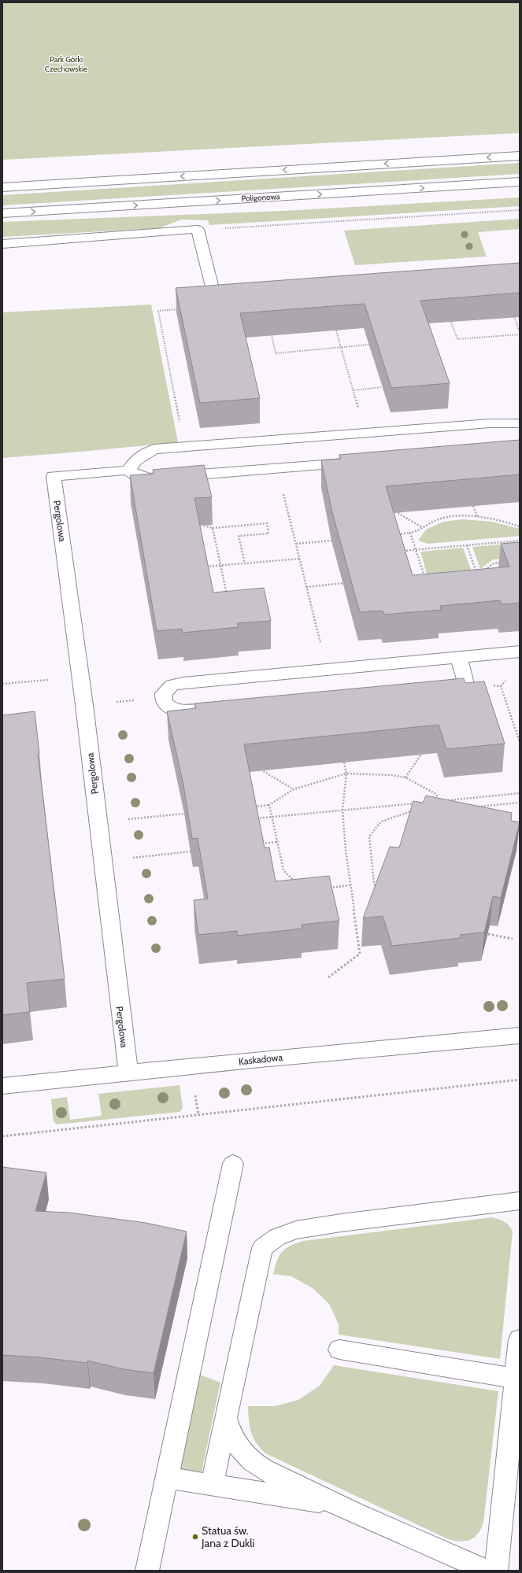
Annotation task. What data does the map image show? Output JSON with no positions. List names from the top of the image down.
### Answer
{
  "streets": {
    "street": ["Poligonowa", "Pergolowa", "Kaskadowa"]
  },
  "crossings": [
    ["Pergolowa", "Kaskadowa"]
  ],
  "parks": ["Park Górki Czechowskie"],
  "places": ["Statua św. Jana z Dukli"]
}
